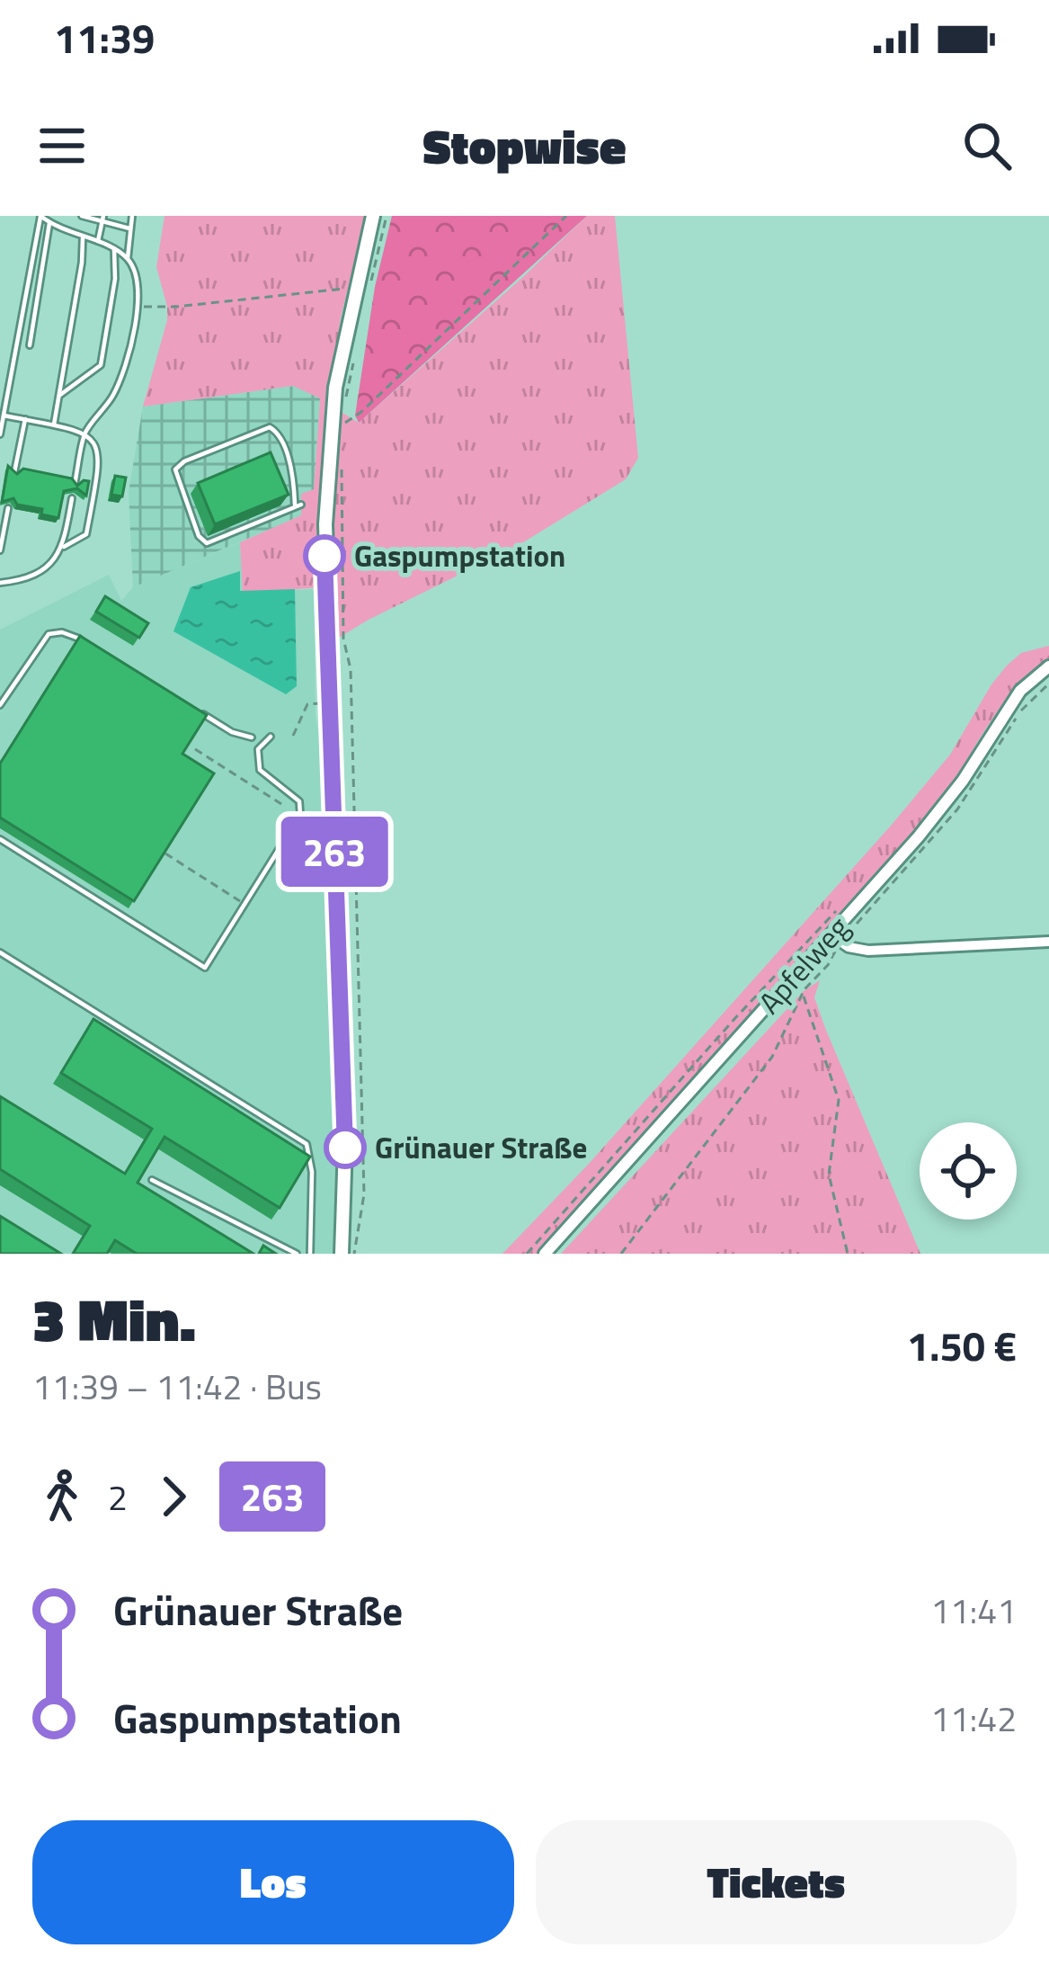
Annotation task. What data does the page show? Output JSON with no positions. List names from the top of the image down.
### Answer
{
  "streets": {
    "street": ["Apfelweg"]
  },
  "places": ["Gaspumpstation", "Grünauer Straße"],
  "lines": ["bus line 263"],
  "page": {
    "status": "11:39",
    "header": "Stopwise",
    "on_map": "263",
    "heading": ["3 Min.", "11:39 – 11:42 · Bus", "1.50 €"],
    "legs": ["2", "263"],
    "list": [
      {
        "name": "Grünauer Straße",
        "value": "11:41"
      },
      {
        "name": "Gaspumpstation",
        "value": "11:42"
      }
    ],
    "buttons": ["Los", "Tickets"]
  }
}
